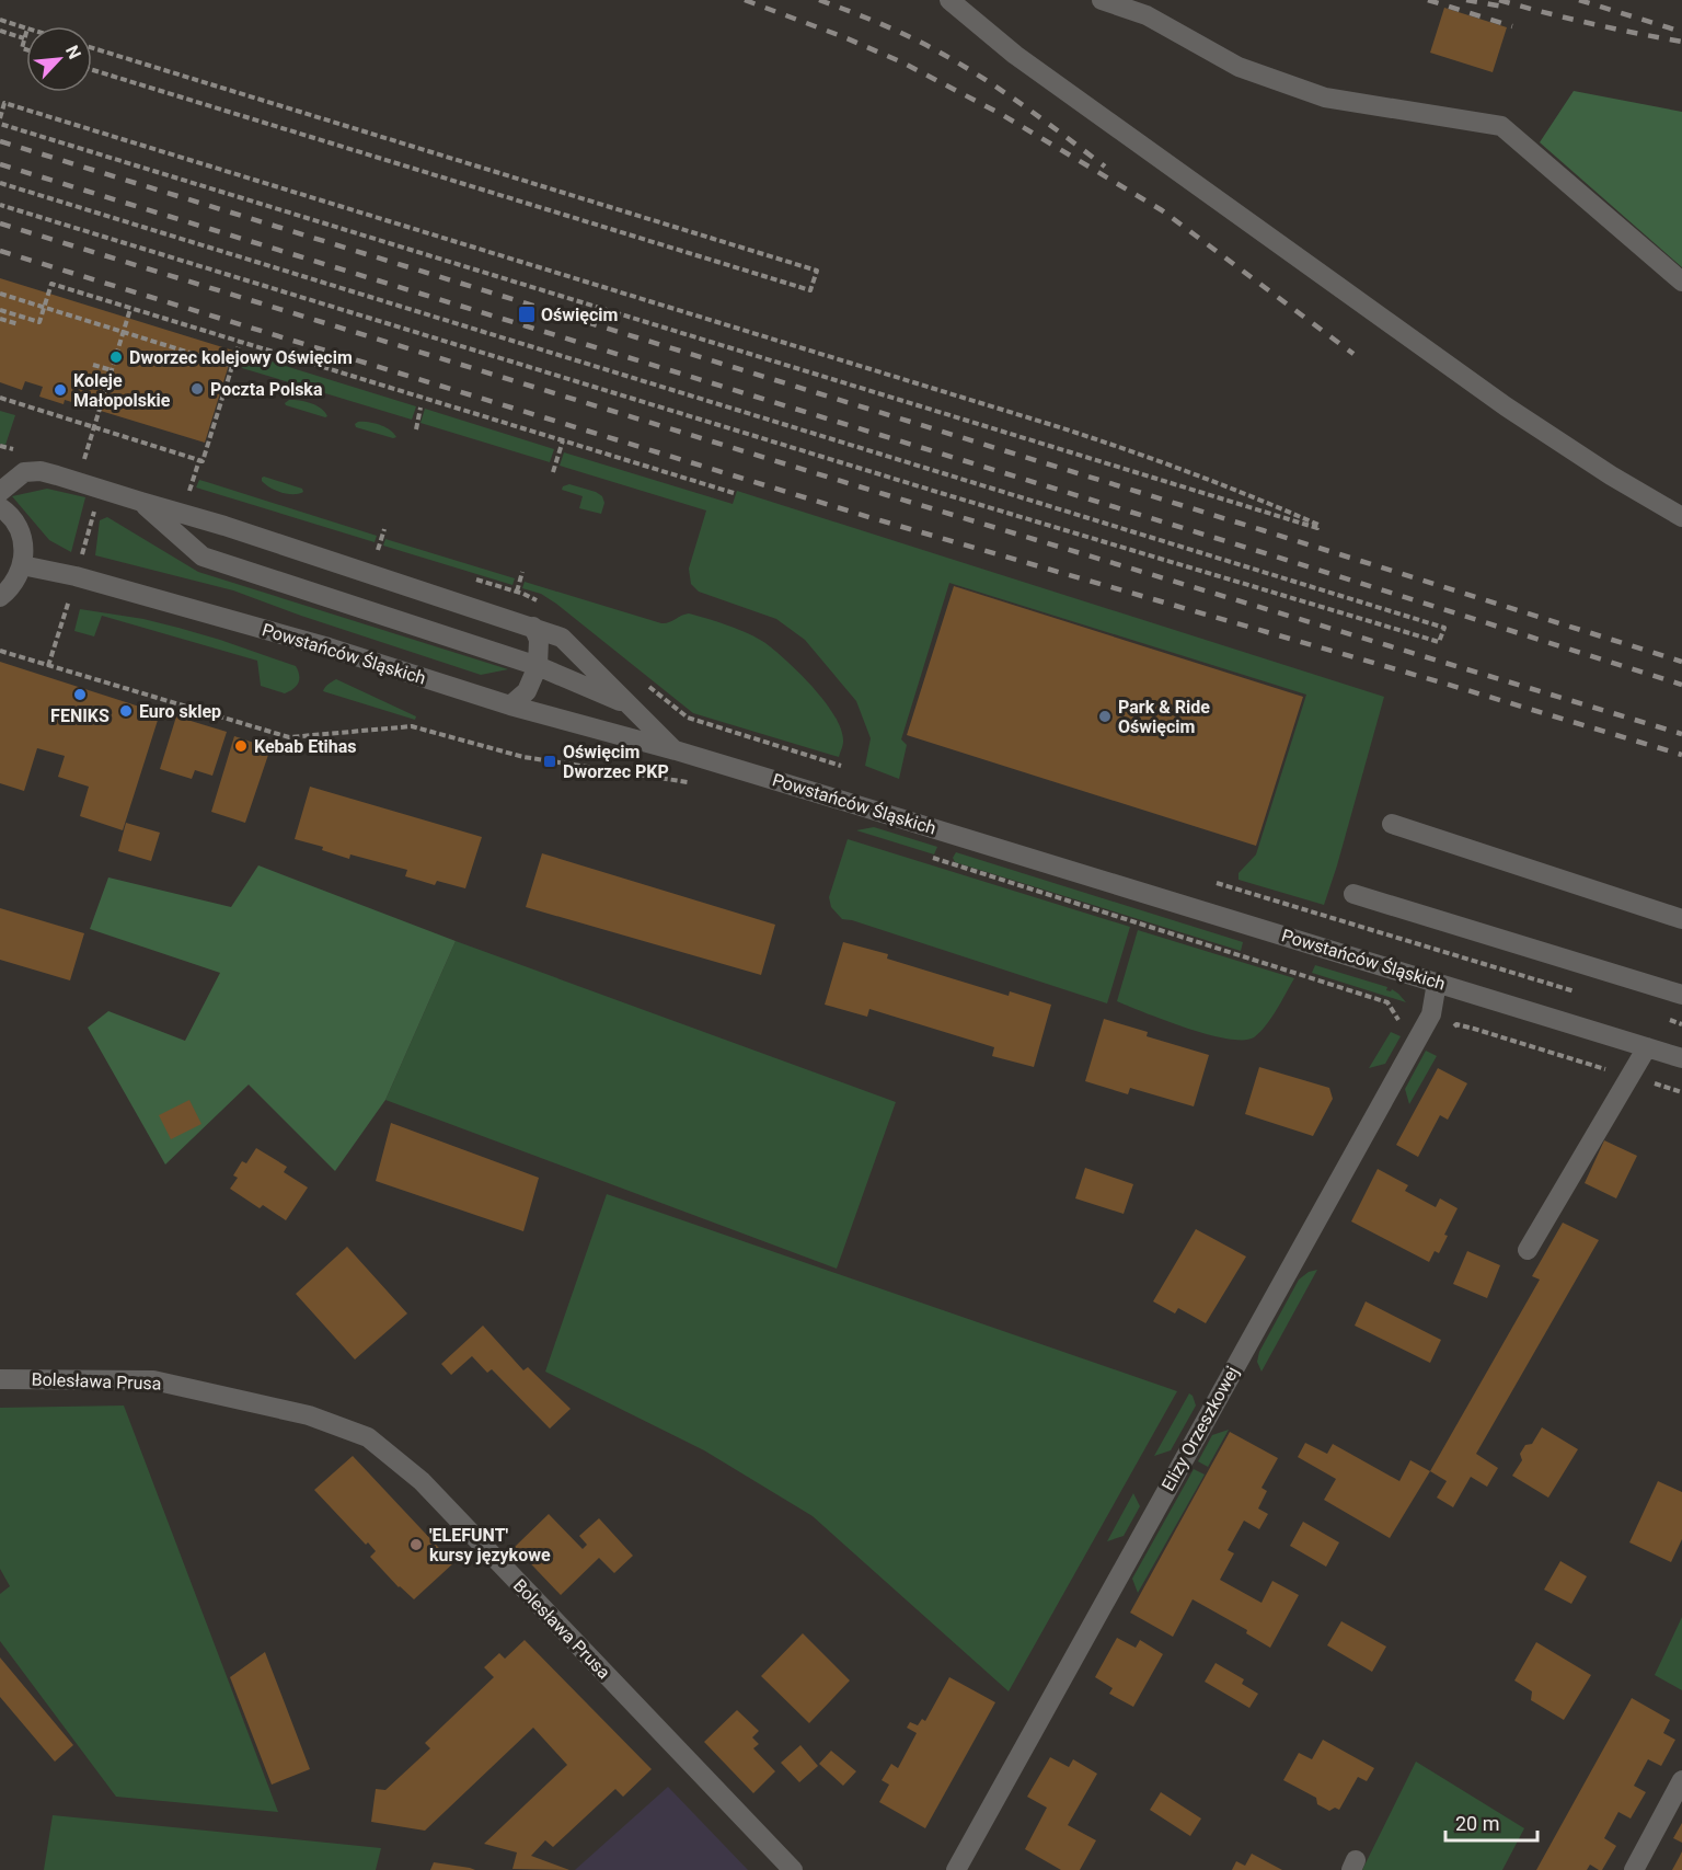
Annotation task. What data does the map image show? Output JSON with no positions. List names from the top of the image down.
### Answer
{
  "streets": {
    "street": ["Powstańców Śląskich", "Bolesława Prusa", "Elizy Orzeszkowej"]
  },
  "crossings": [
    ["Powstańców Śląskich", "Elizy Orzeszkowej"]
  ],
  "places": {
    "transit": ["Oświęcim", "Oświęcim Dworzec PKP"],
    "other": [
      "Dworzec kolejowy Oświęcim",
      "Poczta Polska",
      "Koleje Małopolskie",
      "FENIKS",
      "Euro sklep",
      "Park & Ride Oświęcim",
      "Kebab Etihas",
      "'ELEFUNT' kursy językowe"
    ]
  },
  "scale_bar": "20 m",
  "north": "top right"
}
